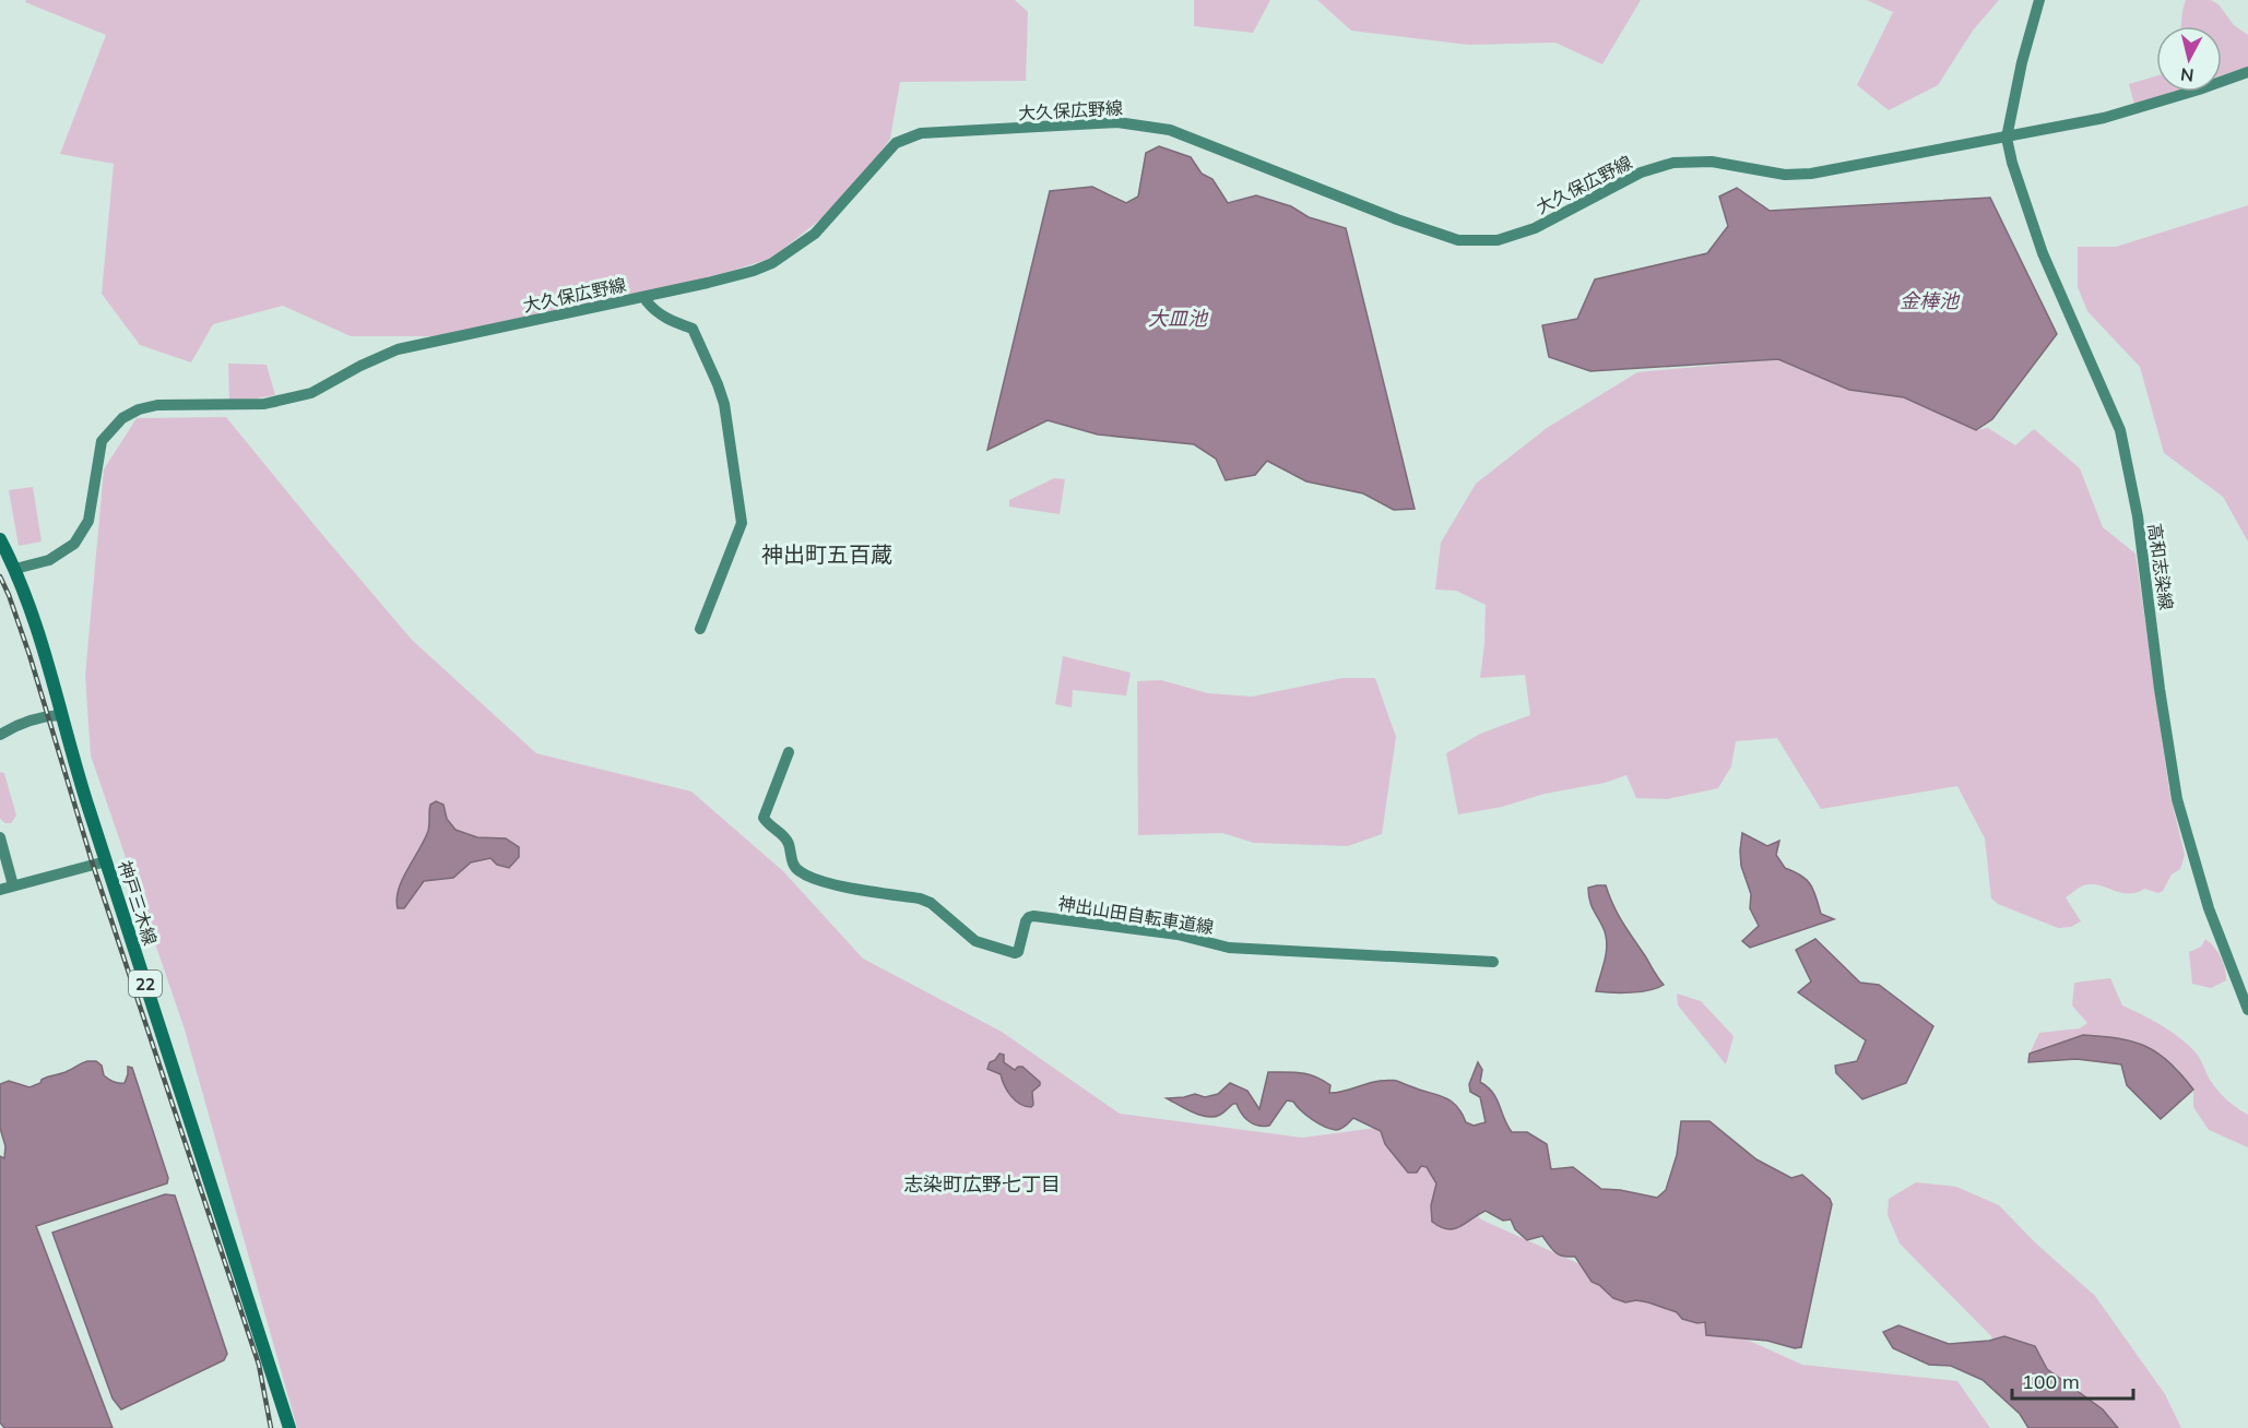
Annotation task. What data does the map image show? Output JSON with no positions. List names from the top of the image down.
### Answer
{
  "streets": {
    "main road": ["神戸三木線", "22"],
    "street": ["大久保広野線", "高和志染線", "神出山田自転車道線"]
  },
  "crossings": [
    ["大久保広野線", "高和志染線"],
    ["大久保広野線", "神戸三木線"]
  ],
  "districts": ["神出町五百蔵", "志染町広野七丁目"],
  "water": ["金棒池", "大皿池"],
  "scale_bar": "100 m",
  "north": "bottom"
}
